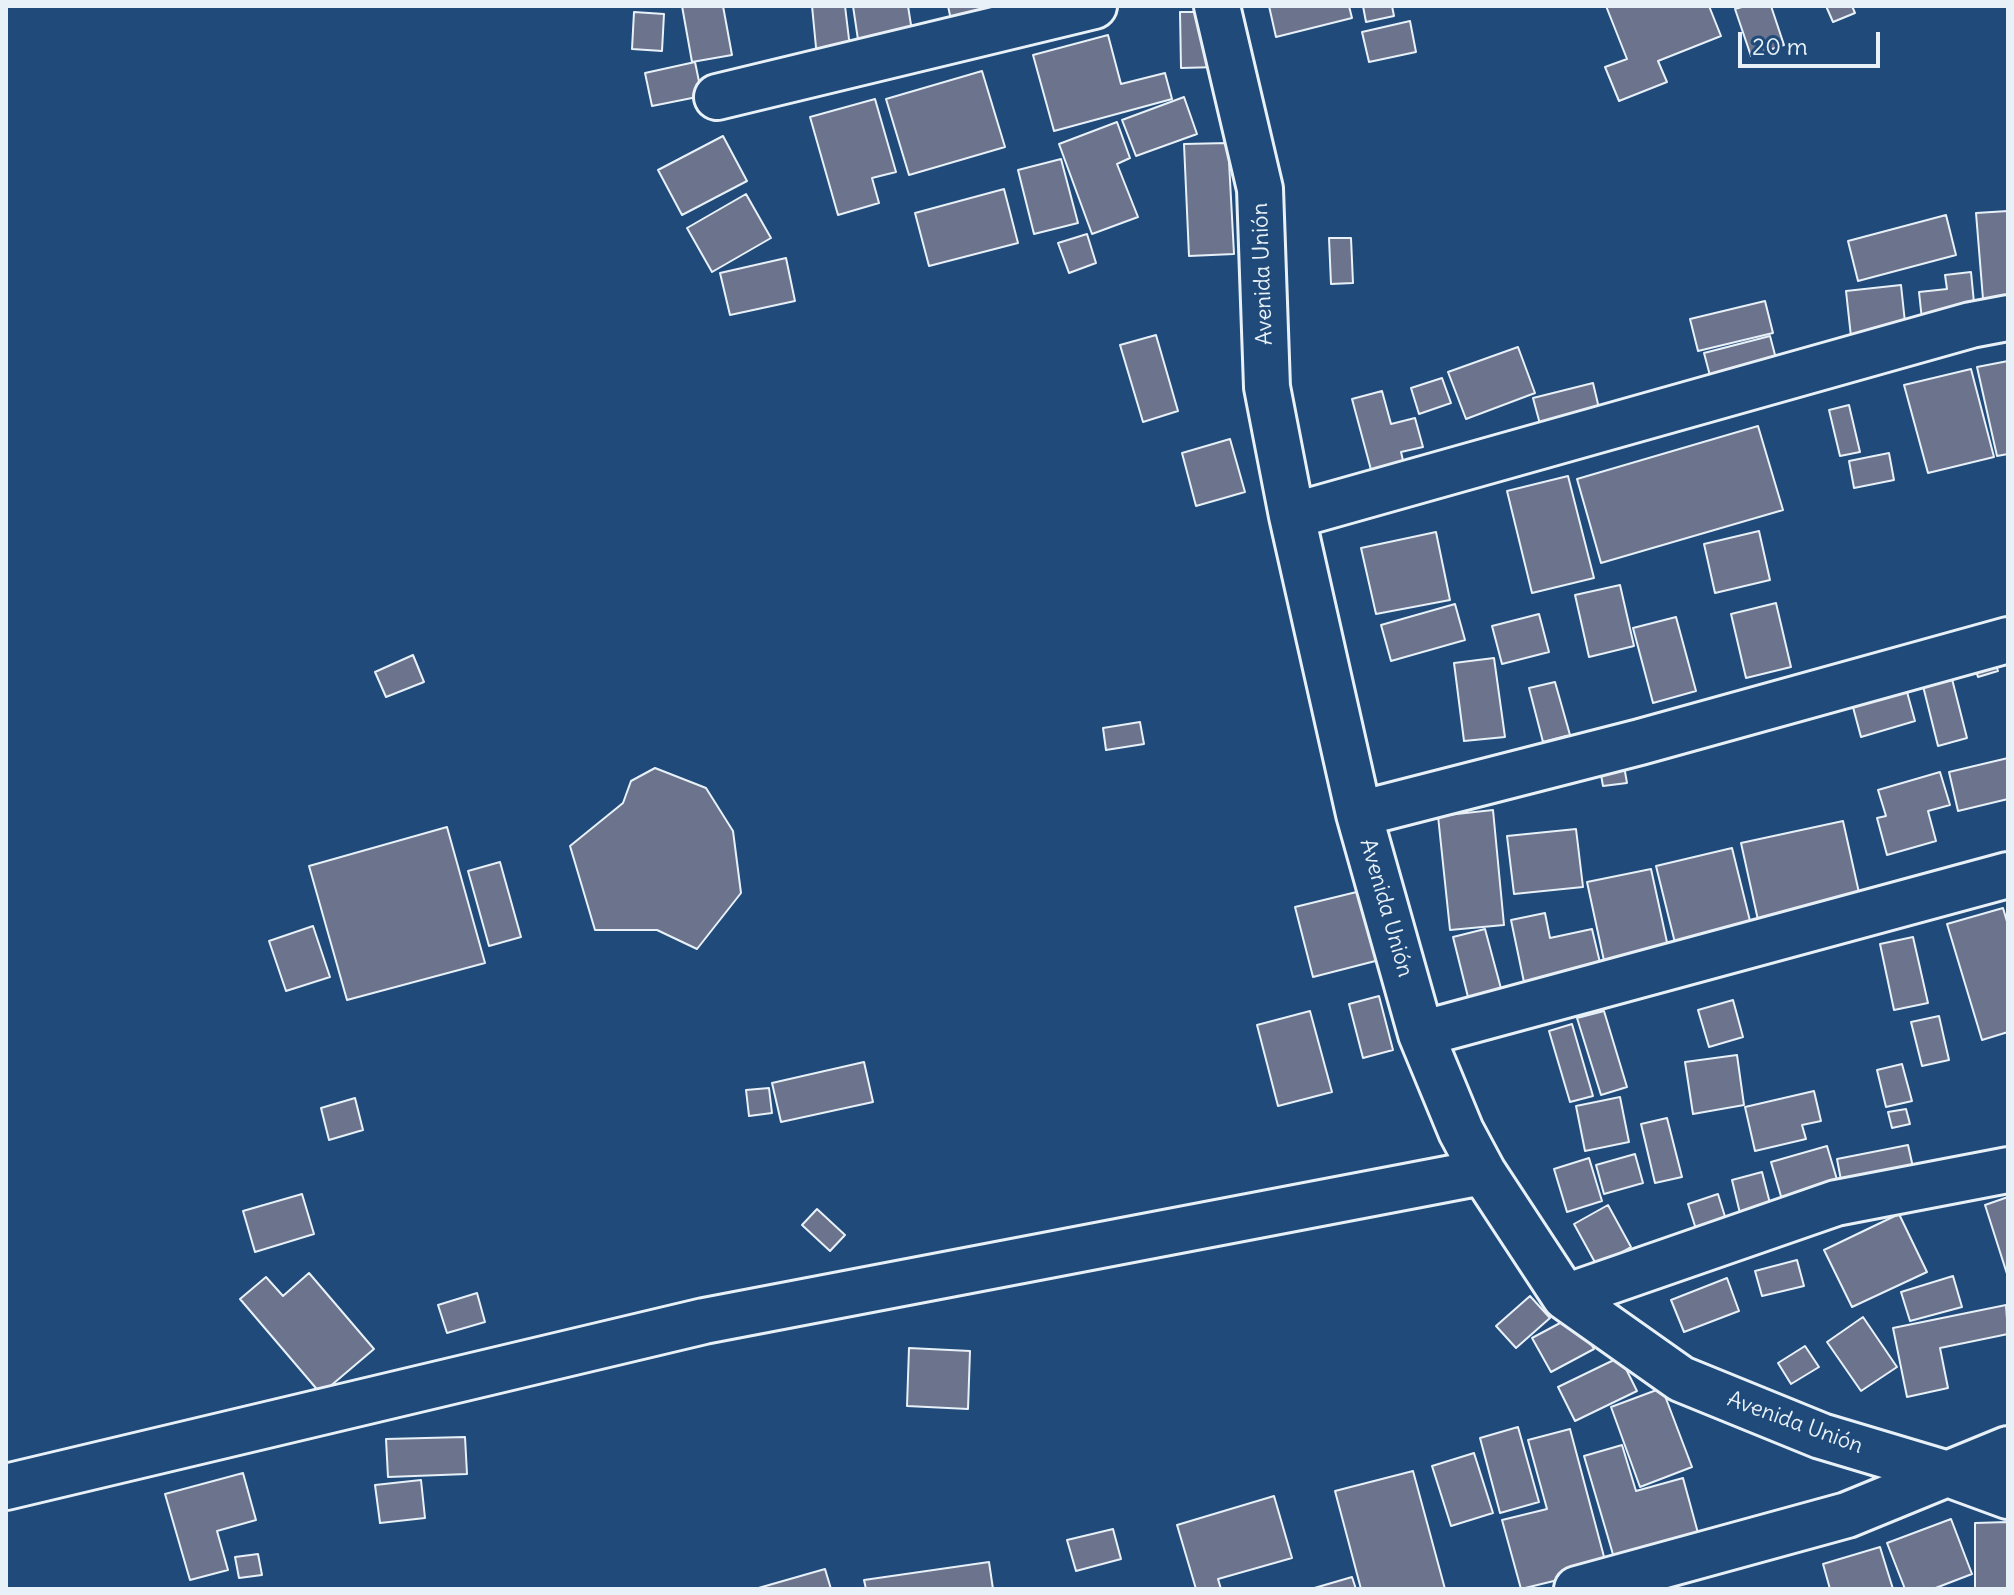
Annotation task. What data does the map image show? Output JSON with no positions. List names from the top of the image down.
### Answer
{
  "streets": {
    "street": ["Avenida Unión"]
  },
  "scale_bar": "20 m"
}
